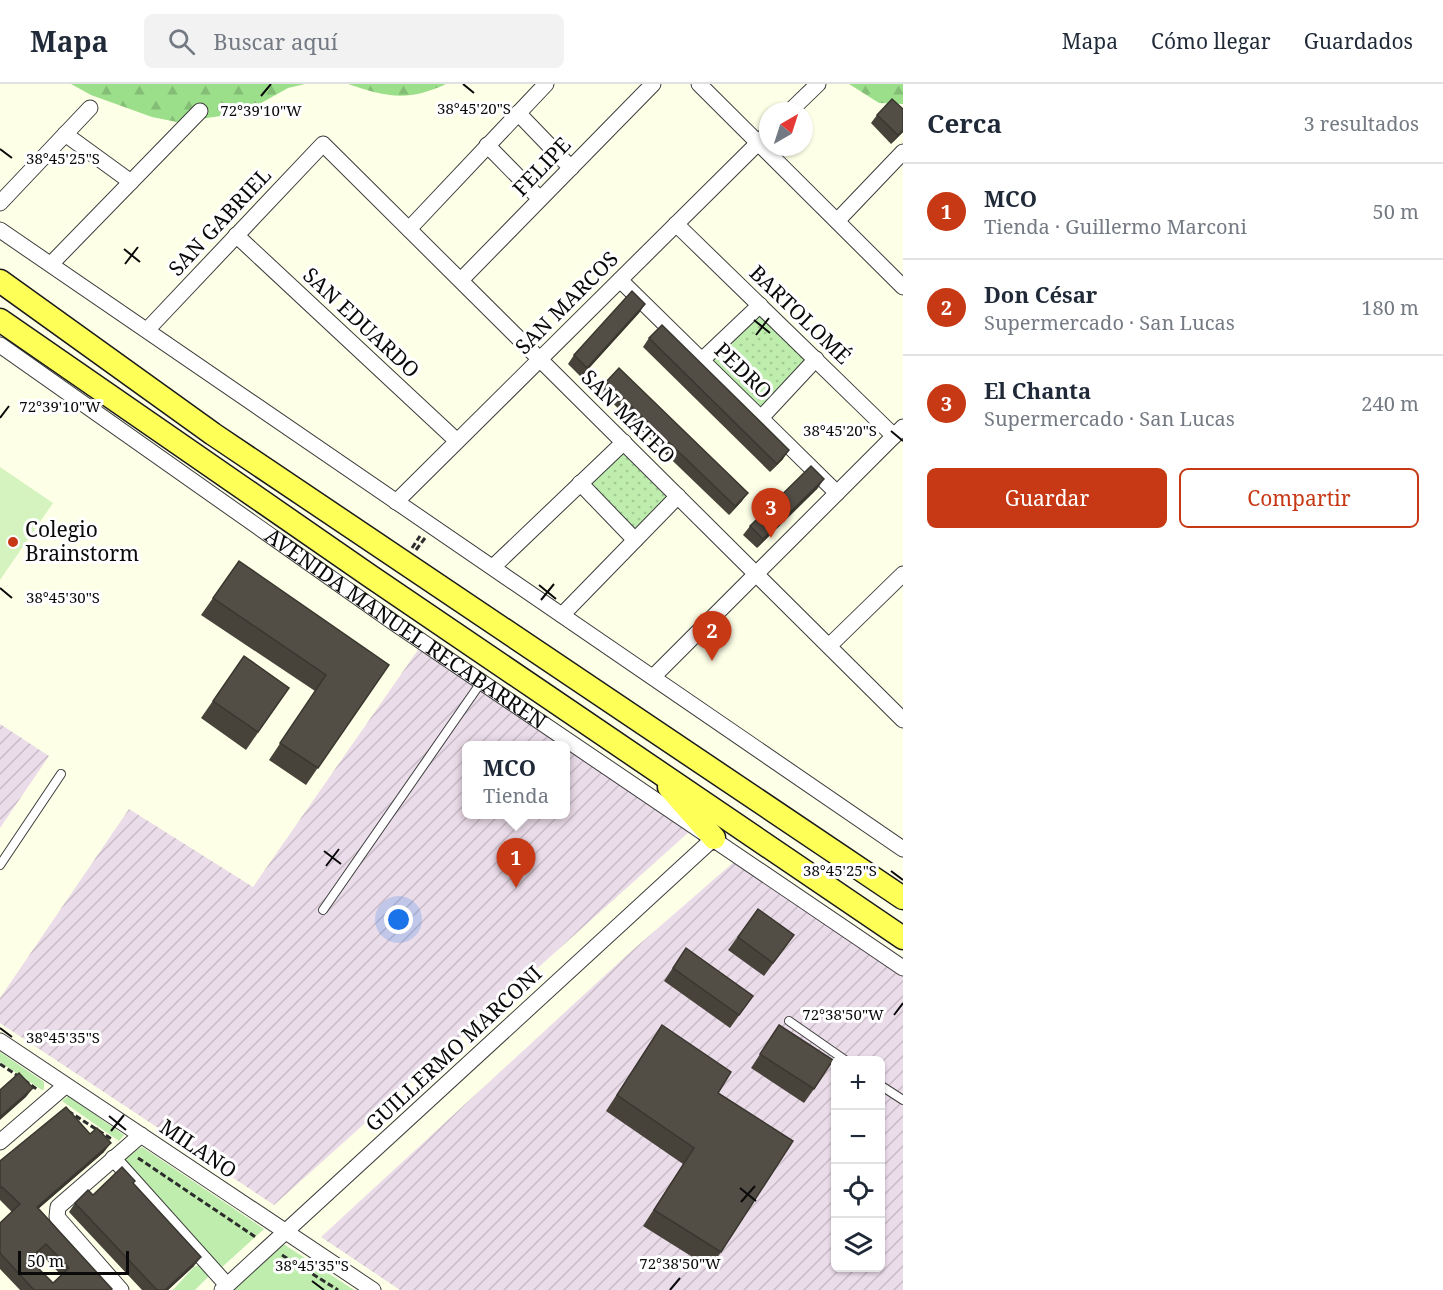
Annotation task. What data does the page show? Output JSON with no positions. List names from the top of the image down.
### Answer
{
  "streets": {
    "main road": ["AVENIDA MANUEL RECABARREN"],
    "street": [
      "FELIPE",
      "SAN GABRIEL",
      "SAN MARCOS",
      "BARTOLOMÉ",
      "SAN EDUARDO",
      "PEDRO",
      "SAN MATEO",
      "GUILLERMO MARCONI",
      "MILANO"
    ]
  },
  "crossings": [
    ["FELIPE", "SAN MATEO"],
    ["SAN GABRIEL", "SAN EDUARDO"],
    ["SAN GABRIEL", "SAN MATEO"],
    ["SAN MARCOS", "BARTOLOMÉ"],
    ["SAN MARCOS", "SAN EDUARDO"],
    ["SAN MARCOS", "PEDRO"],
    ["SAN MARCOS", "SAN MATEO"],
    ["AVENIDA MANUEL RECABARREN", "GUILLERMO MARCONI"],
    ["GUILLERMO MARCONI", "MILANO"]
  ],
  "places": ["Colegio Brainstorm"],
  "scale_bar": "50 m",
  "north": "top right",
  "page": {
    "header": "Mapa",
    "search": "Buscar aquí",
    "nav": ["Mapa", "Cómo llegar", "Guardados"],
    "heading": ["Cerca", "3 resultados"],
    "list": [
      {
        "mark": "1",
        "name": "MCO",
        "note": "Tienda · Guillermo Marconi",
        "value": "50 m"
      },
      {
        "mark": "2",
        "name": "Don César",
        "note": "Supermercado · San Lucas",
        "value": "180 m"
      },
      {
        "mark": "3",
        "name": "El Chanta",
        "note": "Supermercado · San Lucas",
        "value": "240 m"
      }
    ],
    "buttons": ["Guardar", "Compartir"],
    "pins": ["3", "2", "1"],
    "popup": ["MCO", "Tienda"],
    "map_buttons": ["+", "−"],
    "scale": "50 m"
  },
  "coordinates": [
    "38°45'20\"S",
    "72°39'10\"W",
    "38°45'25\"S",
    "38°45'30\"S",
    "72°38'50\"W",
    "38°45'35\"S"
  ]
}
